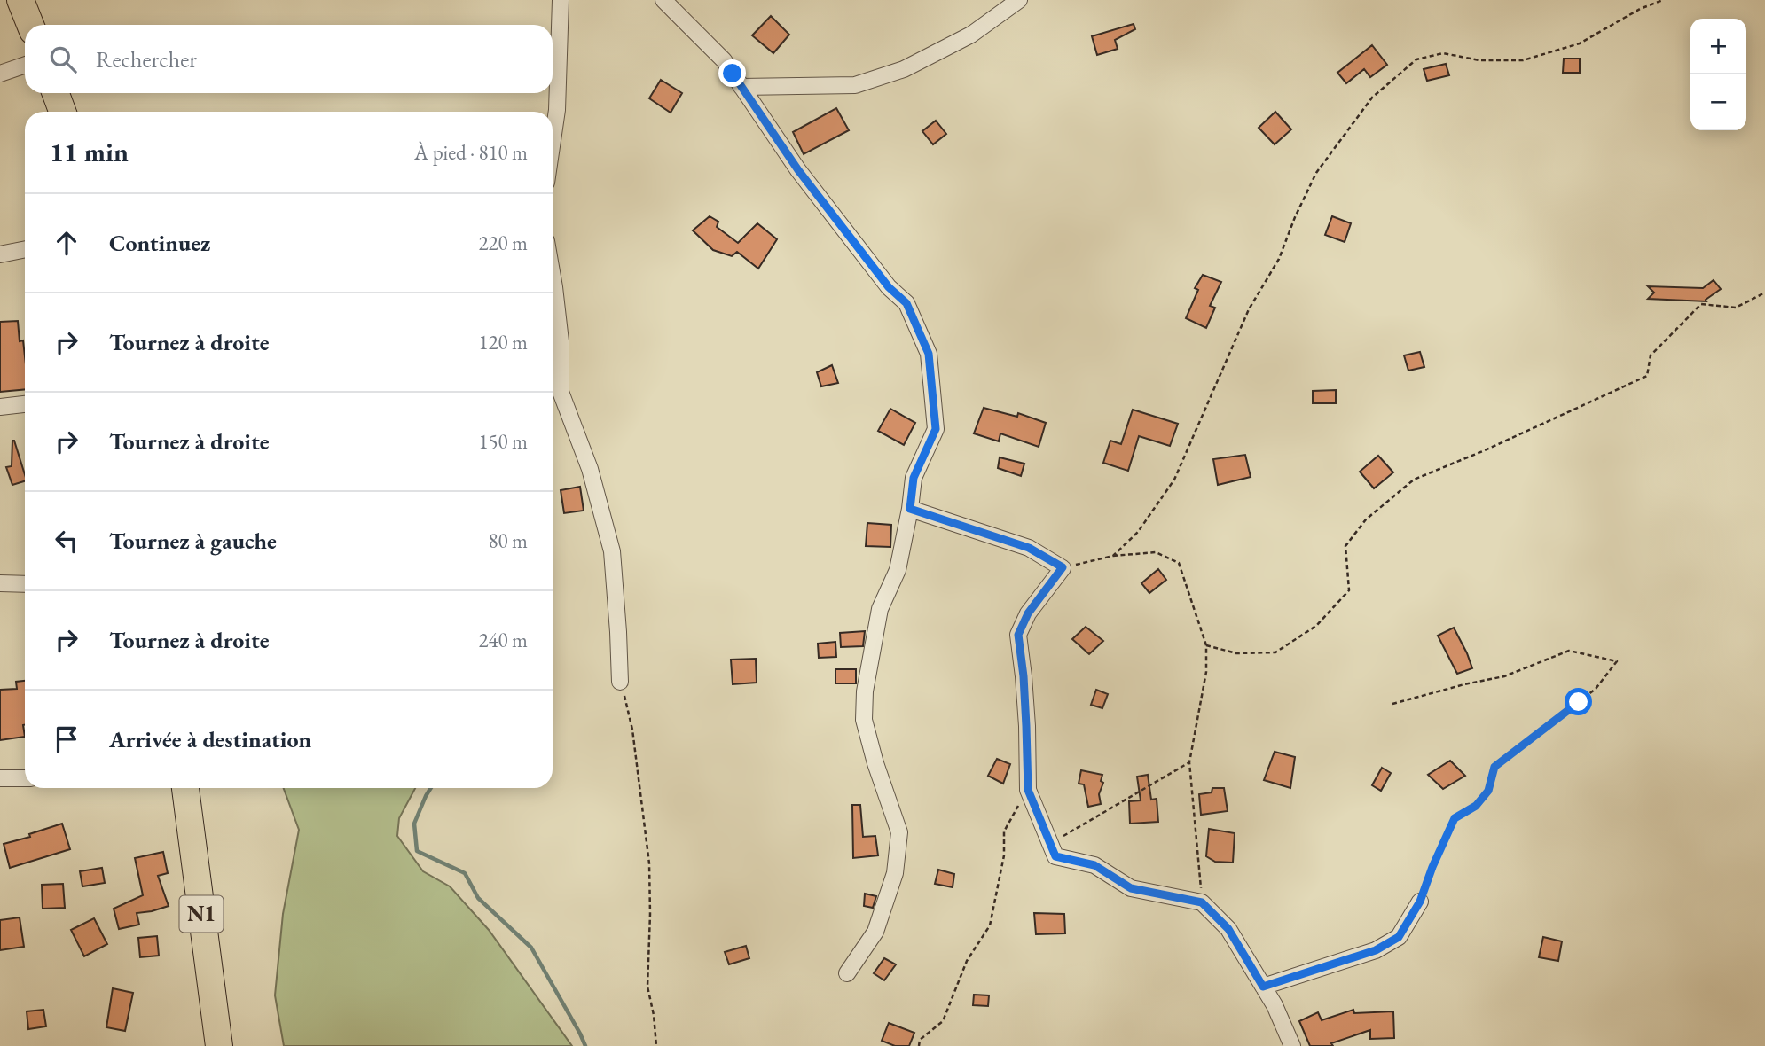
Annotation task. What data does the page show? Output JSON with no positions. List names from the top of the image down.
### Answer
{
  "streets": {
    "highway": ["N1"]
  },
  "page": {
    "map_buttons": ["+", "−"],
    "search": "Rechercher",
    "heading": ["11 min", "À pied · 810 m"],
    "list": [
      ["Continuez", "220 m"],
      ["Tournez à droite", "120 m"],
      ["Tournez à droite", "150 m"],
      ["Tournez à gauche", "80 m"],
      ["Tournez à droite", "240 m"],
      "Arrivée à destination"
    ]
  }
}
